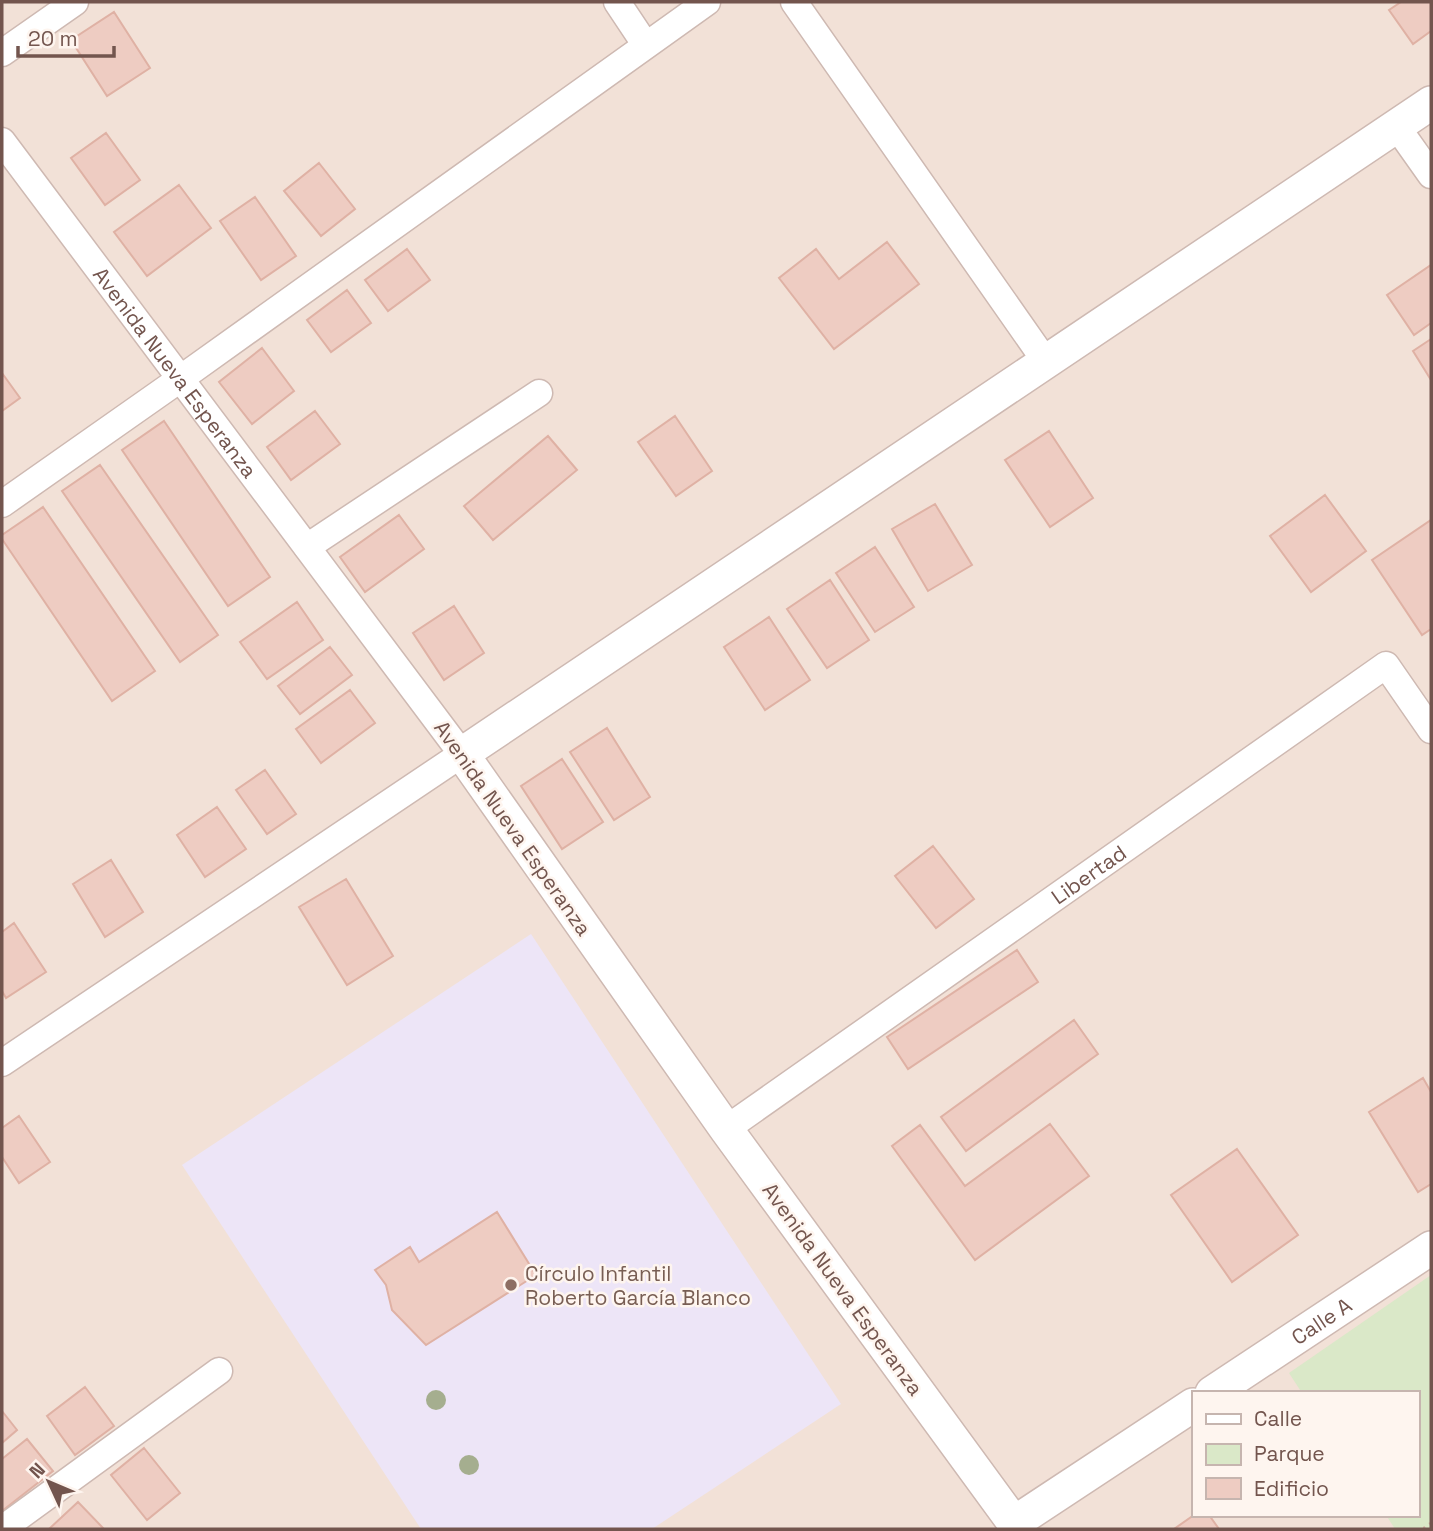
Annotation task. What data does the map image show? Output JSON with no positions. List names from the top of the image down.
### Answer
{
  "streets": {
    "street": ["Avenida Nueva Esperanza", "Libertad", "Calle A"]
  },
  "crossings": [
    ["Avenida Nueva Esperanza", "Libertad"]
  ],
  "places": ["Círculo Infantil Roberto García Blanco"],
  "legend": ["Calle", "Parque", "Edificio"],
  "scale_bar": "20 m",
  "north": "top left"
}
